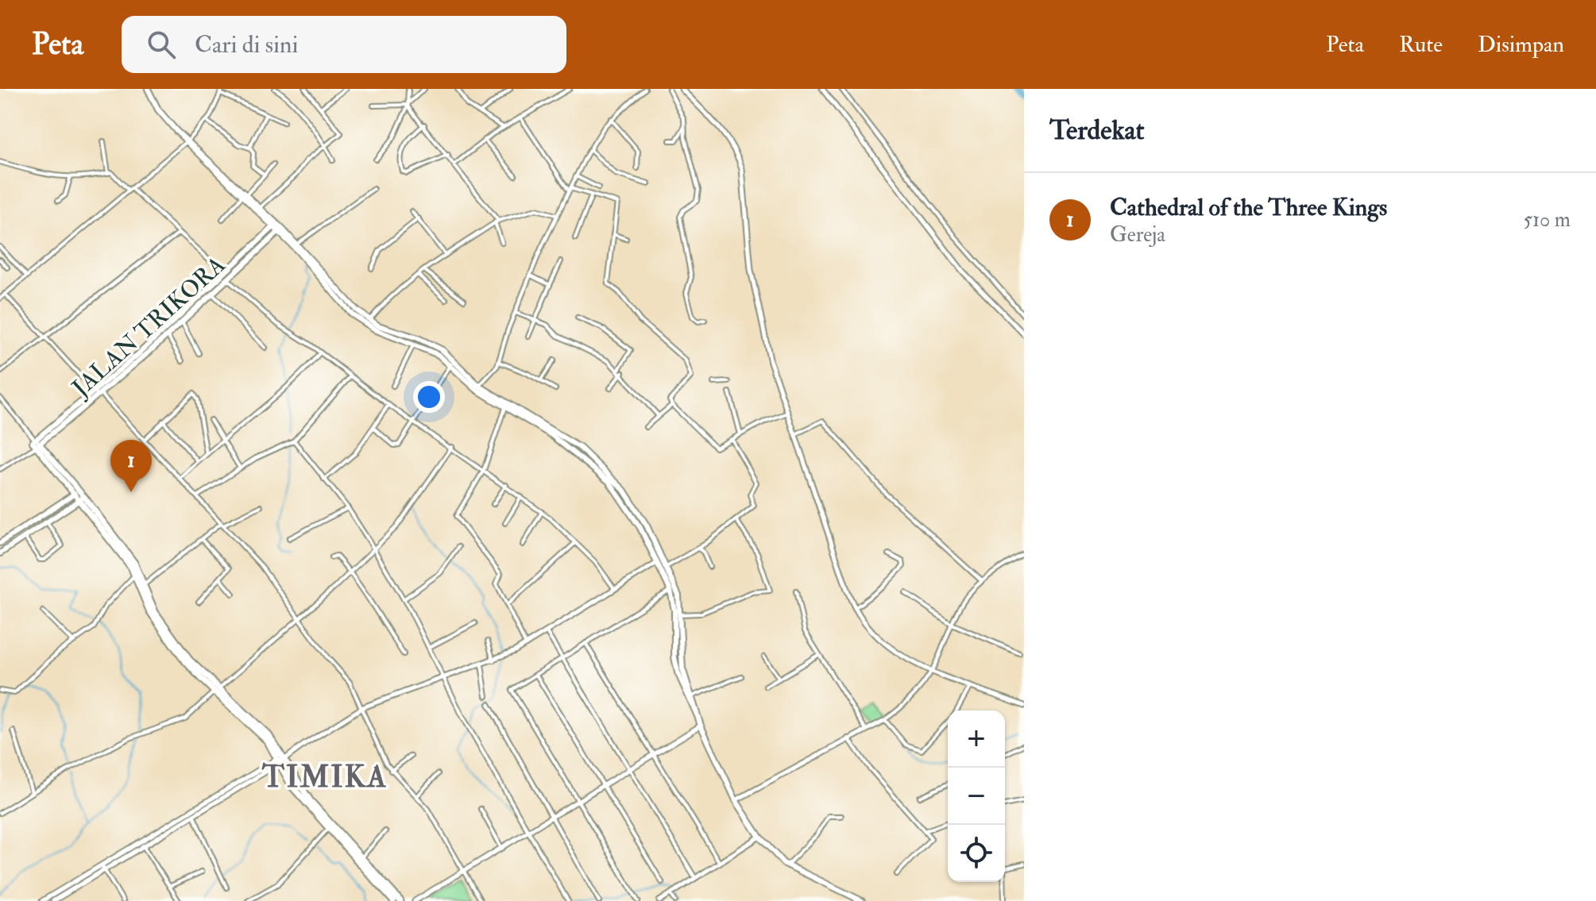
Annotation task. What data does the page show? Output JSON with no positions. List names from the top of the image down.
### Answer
{
  "streets": {
    "main road": ["JALAN TRIKORA"]
  },
  "districts": ["TIMIKA"],
  "page": {
    "header": "Peta",
    "search": "Cari di sini",
    "nav": ["Peta", "Rute", "Disimpan"],
    "heading": "Terdekat",
    "list": [
      {
        "mark": "1",
        "name": "Cathedral of the Three Kings",
        "note": "Gereja",
        "value": "510 m"
      }
    ],
    "pins": "1",
    "map_buttons": ["+", "−"]
  }
}
